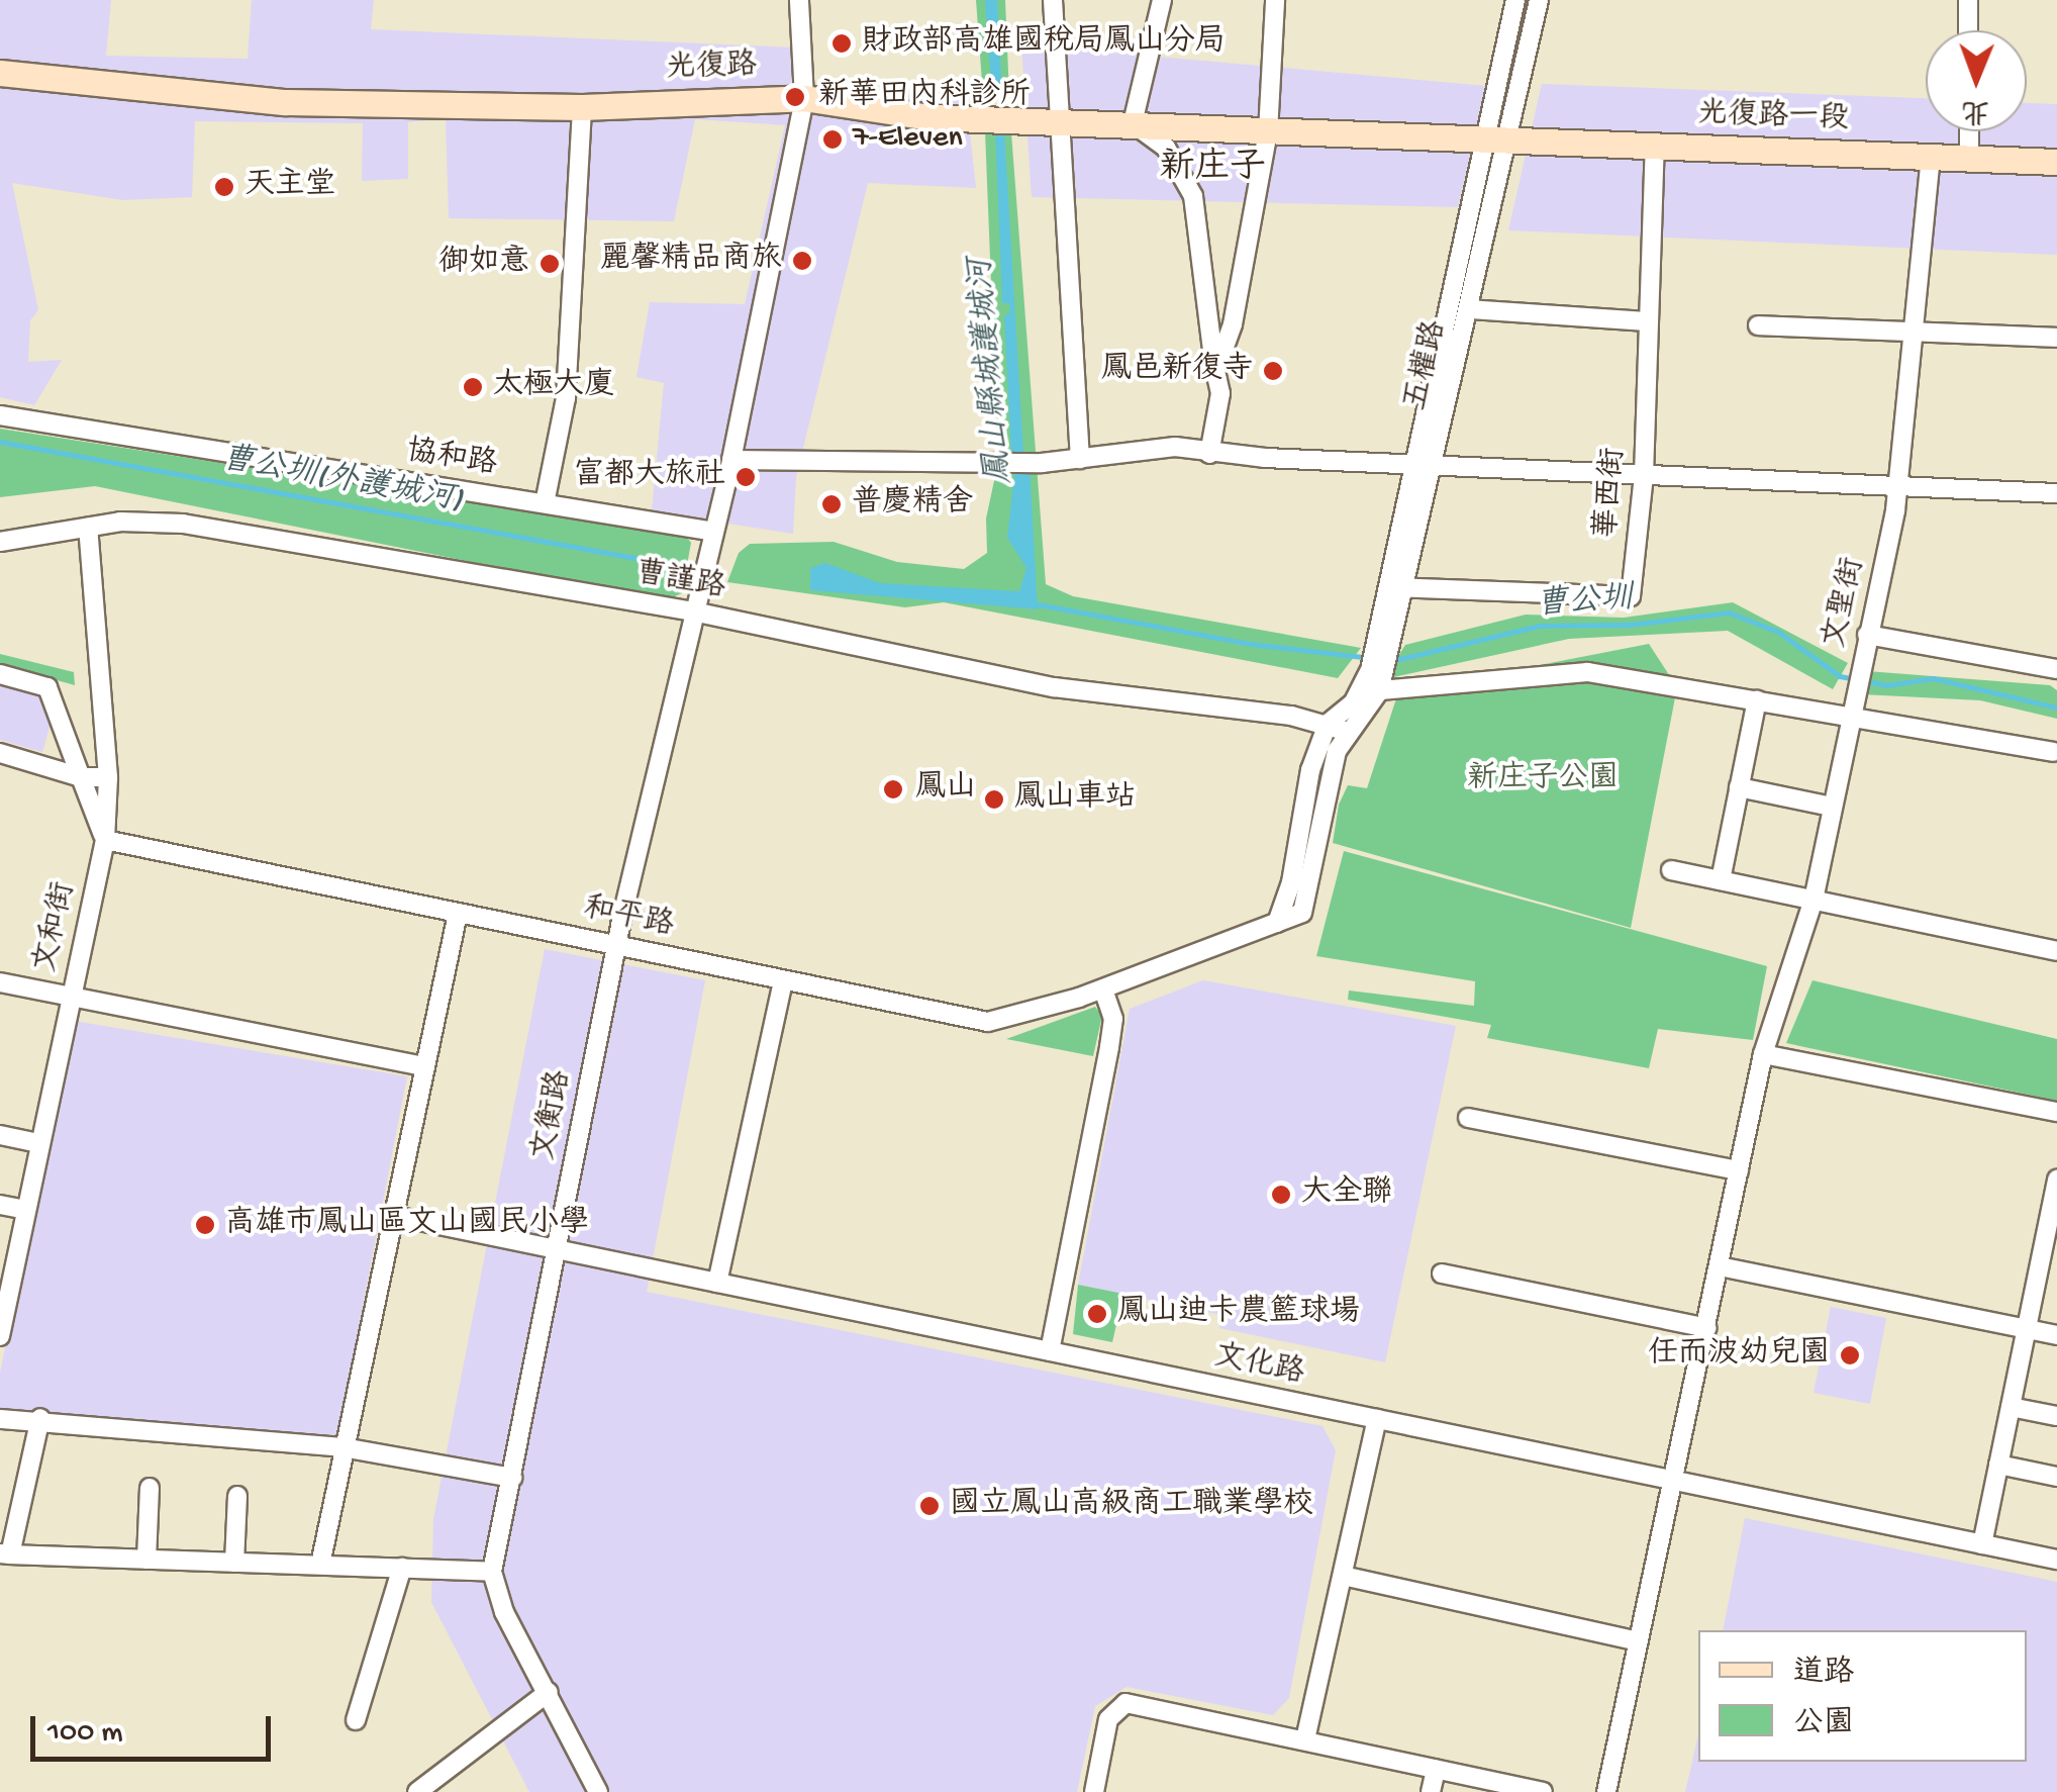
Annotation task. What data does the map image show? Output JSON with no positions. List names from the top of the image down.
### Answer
{
  "streets": {
    "street": [
      "光復路",
      "光復路一段",
      "五權路",
      "協和路",
      "華西街",
      "曹謹路",
      "文聖街",
      "和平路",
      "文和街",
      "文衡路",
      "文化路"
    ]
  },
  "crossings": [
    ["光復路", "光復路一段"],
    ["光復路", "五權路"],
    ["光復路", "文衡路"],
    ["光復路一段", "五權路"],
    ["光復路一段", "華西街"],
    ["光復路一段", "文聖街"],
    ["五權路", "華西街"],
    ["五權路", "曹謹路"],
    ["五權路", "和平路"],
    ["協和路", "文衡路"],
    ["曹謹路", "和平路"],
    ["曹謹路", "文和街"],
    ["曹謹路", "文衡路"],
    ["文聖街", "文化路"],
    ["和平路", "文和街"],
    ["和平路", "文衡路"],
    ["文衡路", "文化路"]
  ],
  "districts": ["新庄子"],
  "water": ["鳳山縣城護城河", "曹公圳(外護城河)", "曹公圳"],
  "parks": ["新庄子公園"],
  "places": [
    "財政部高雄國稅局鳳山分局",
    "新華田內科診所",
    "7-Eleven",
    "天主堂",
    "麗馨精品商旅",
    "御如意",
    "鳳邑新復寺",
    "太極大廈",
    "富都大旅社",
    "普慶精舍",
    "鳳山",
    "鳳山車站",
    "大全聯",
    "高雄市鳳山區文山國民小學",
    "鳳山迪卡農籃球場",
    "任而波幼兒園",
    "國立鳳山高級商工職業學校"
  ],
  "legend": ["道路", "公園"],
  "scale_bar": "100 m",
  "north": "bottom"
}
